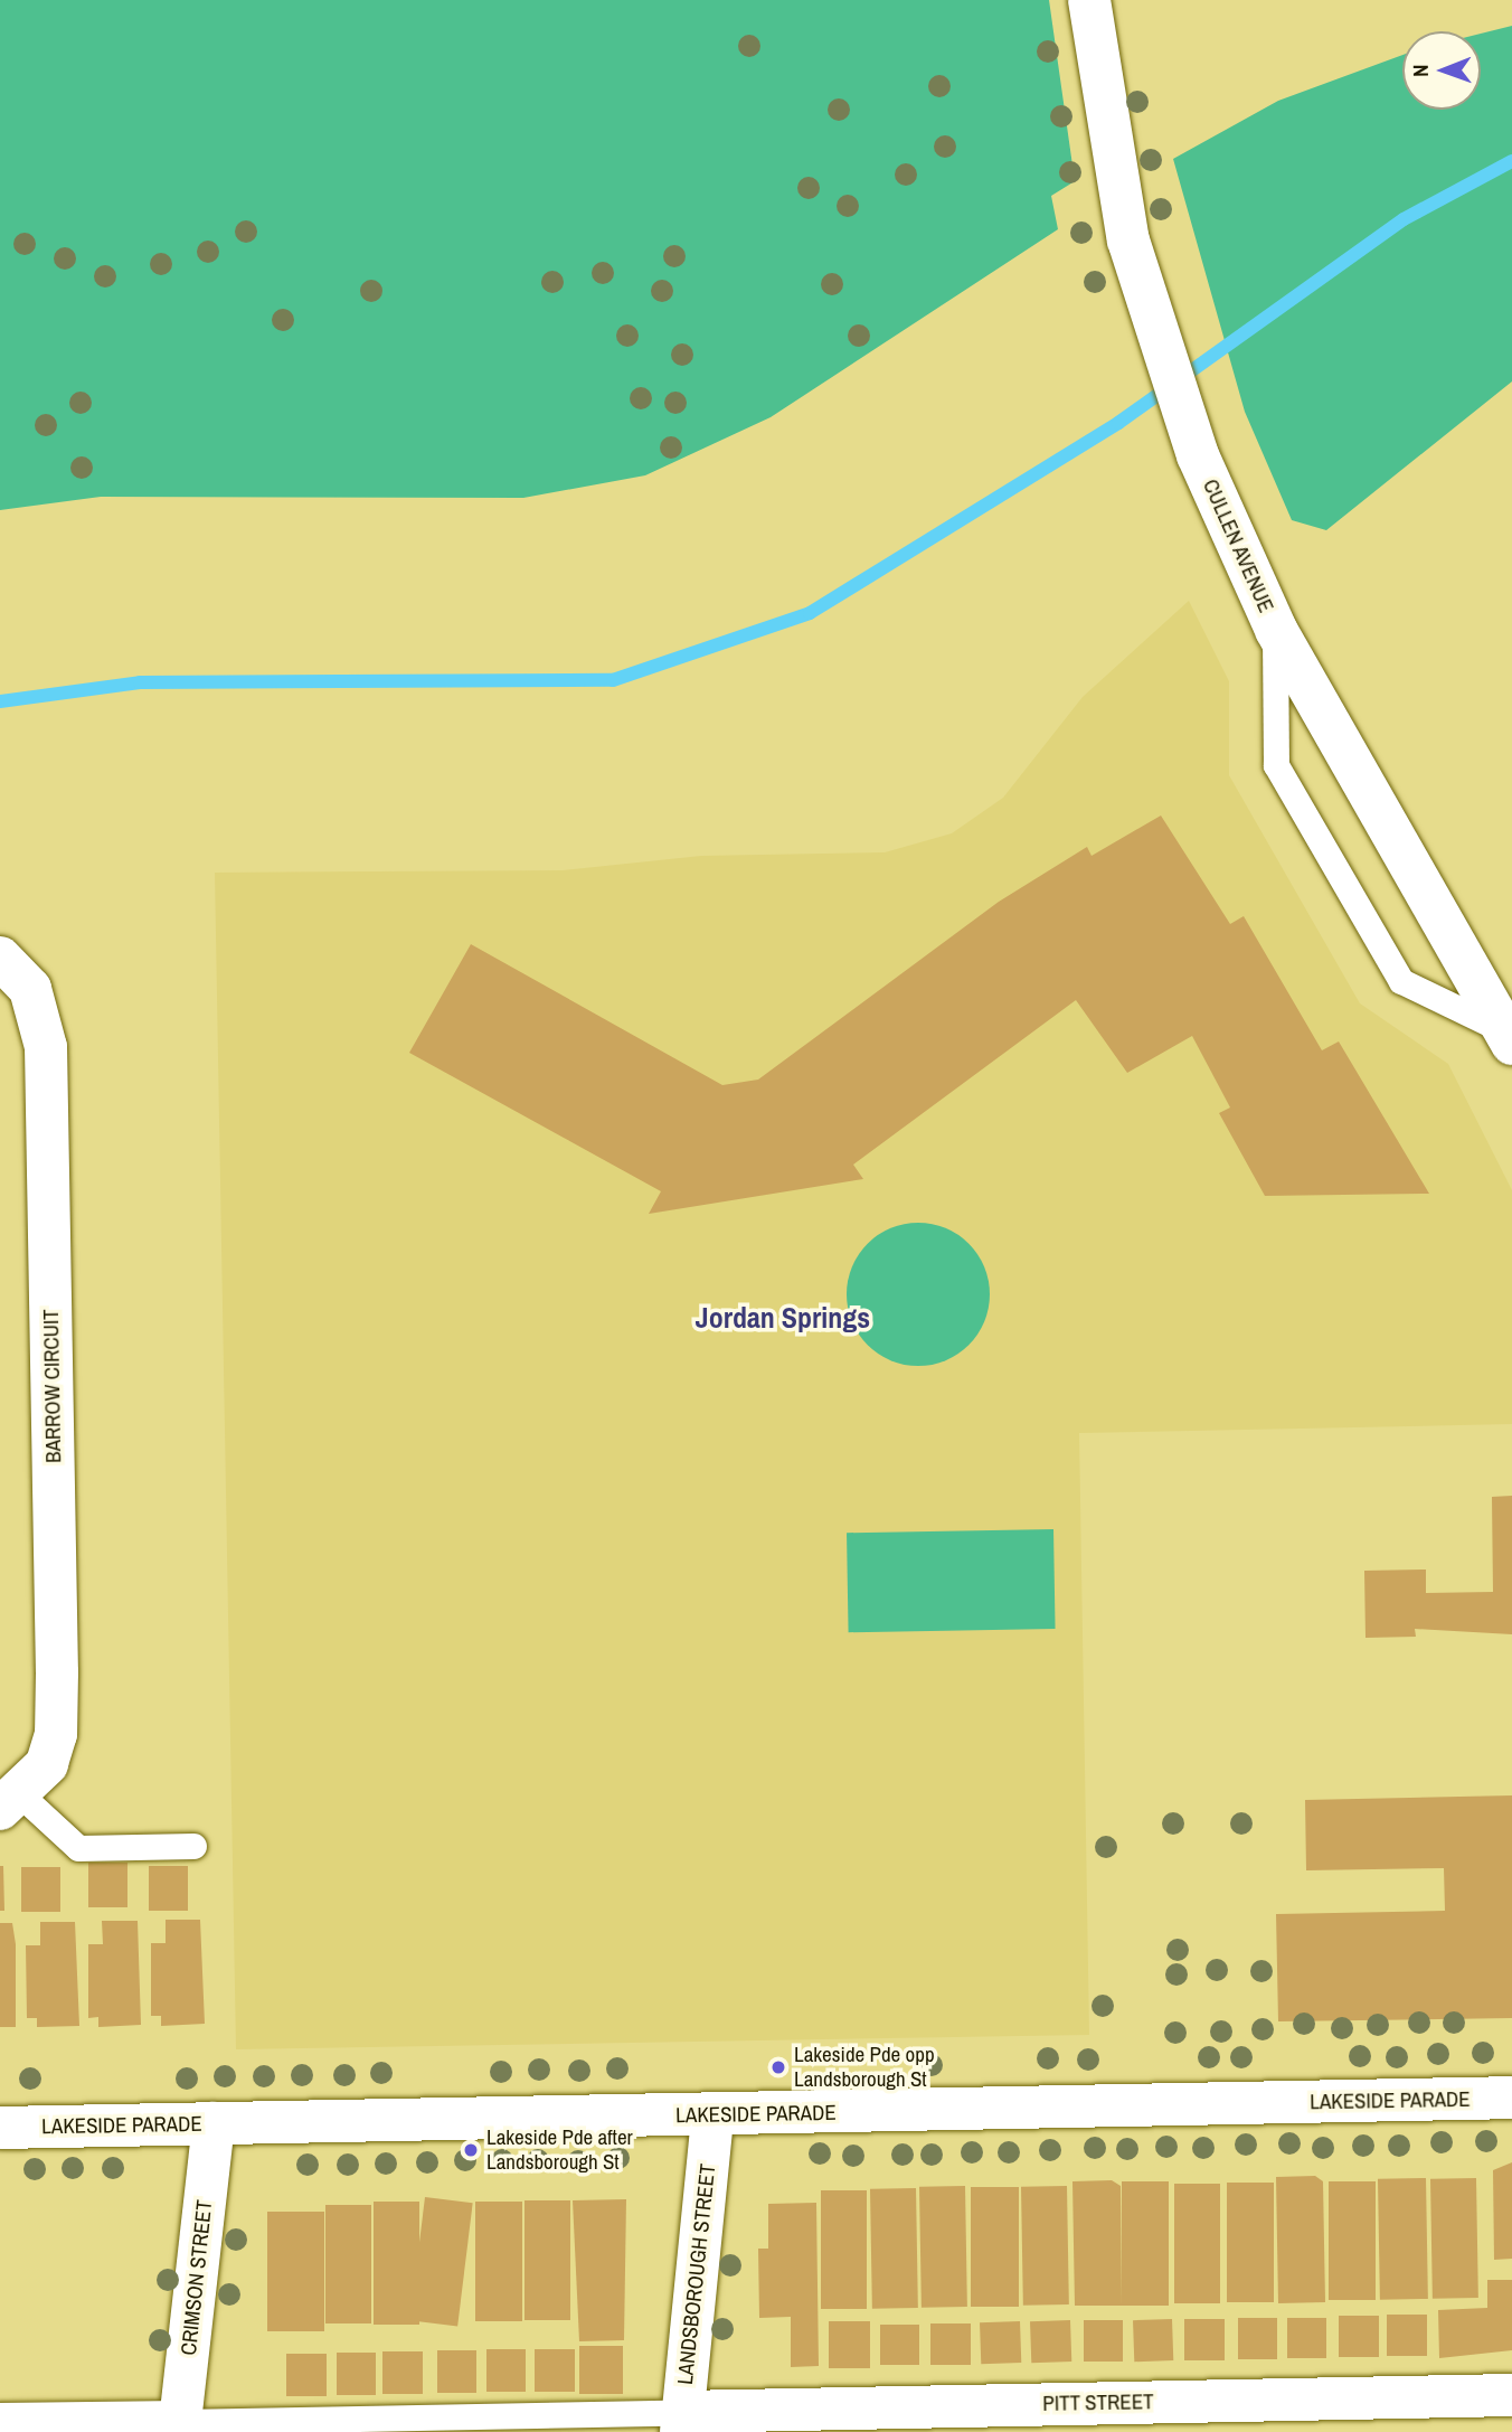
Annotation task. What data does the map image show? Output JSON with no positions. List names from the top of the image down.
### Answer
{
  "streets": {
    "street": [
      "CULLEN AVENUE",
      "BARROW CIRCUIT",
      "LAKESIDE PARADE",
      "LANDSBOROUGH STREET",
      "CRIMSON STREET",
      "PITT STREET"
    ]
  },
  "crossings": [
    ["LAKESIDE PARADE", "LANDSBOROUGH STREET"],
    ["LAKESIDE PARADE", "CRIMSON STREET"],
    ["LANDSBOROUGH STREET", "PITT STREET"]
  ],
  "districts": ["Jordan Springs"],
  "places": ["Lakeside Pde opp Landsborough St", "Lakeside Pde after Landsborough St"],
  "north": "left"
}
